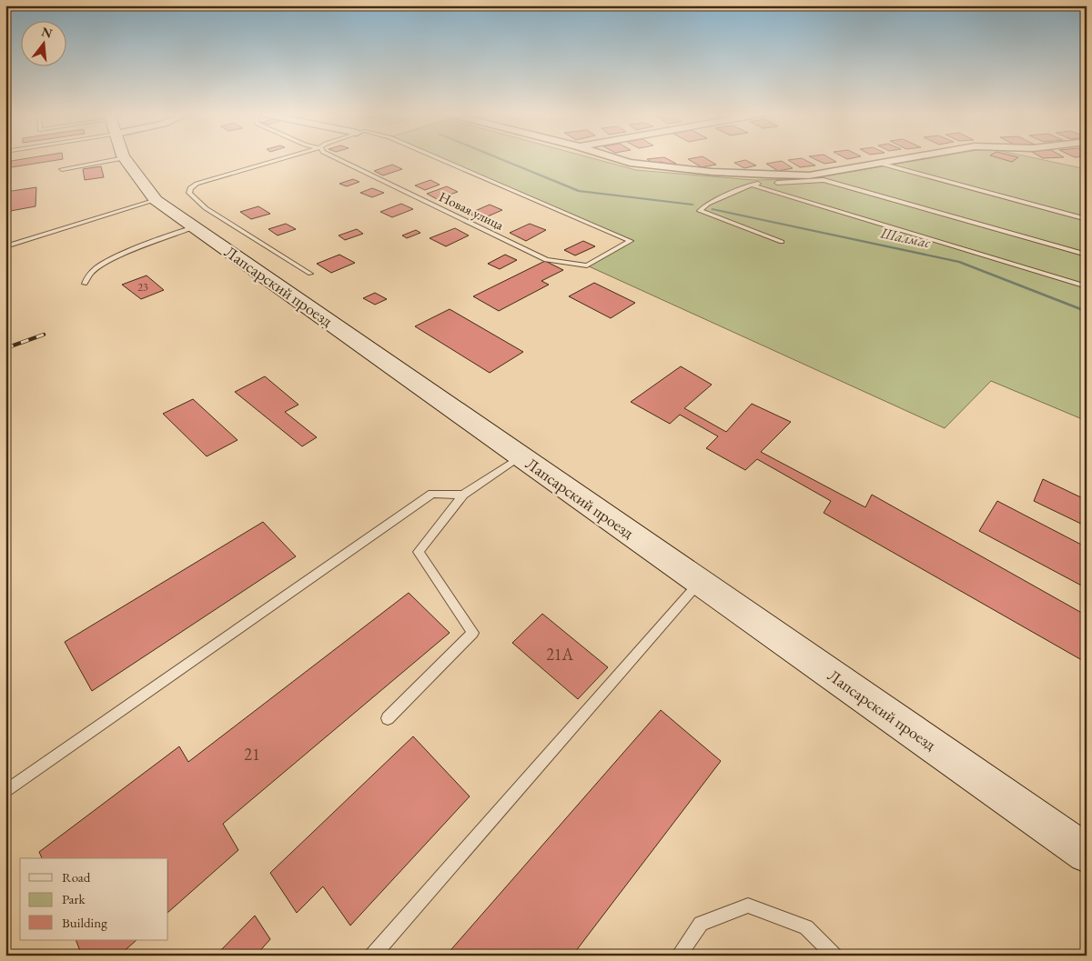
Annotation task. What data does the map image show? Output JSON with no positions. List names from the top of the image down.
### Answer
{
  "streets": {
    "street": ["Лапсарский проезд"],
    "lane": ["Новая улица"]
  },
  "water": ["Шалмас"],
  "house_numbers": ["23", "21А", "21"],
  "legend": ["Road", "Park", "Building"],
  "north": "top"
}
